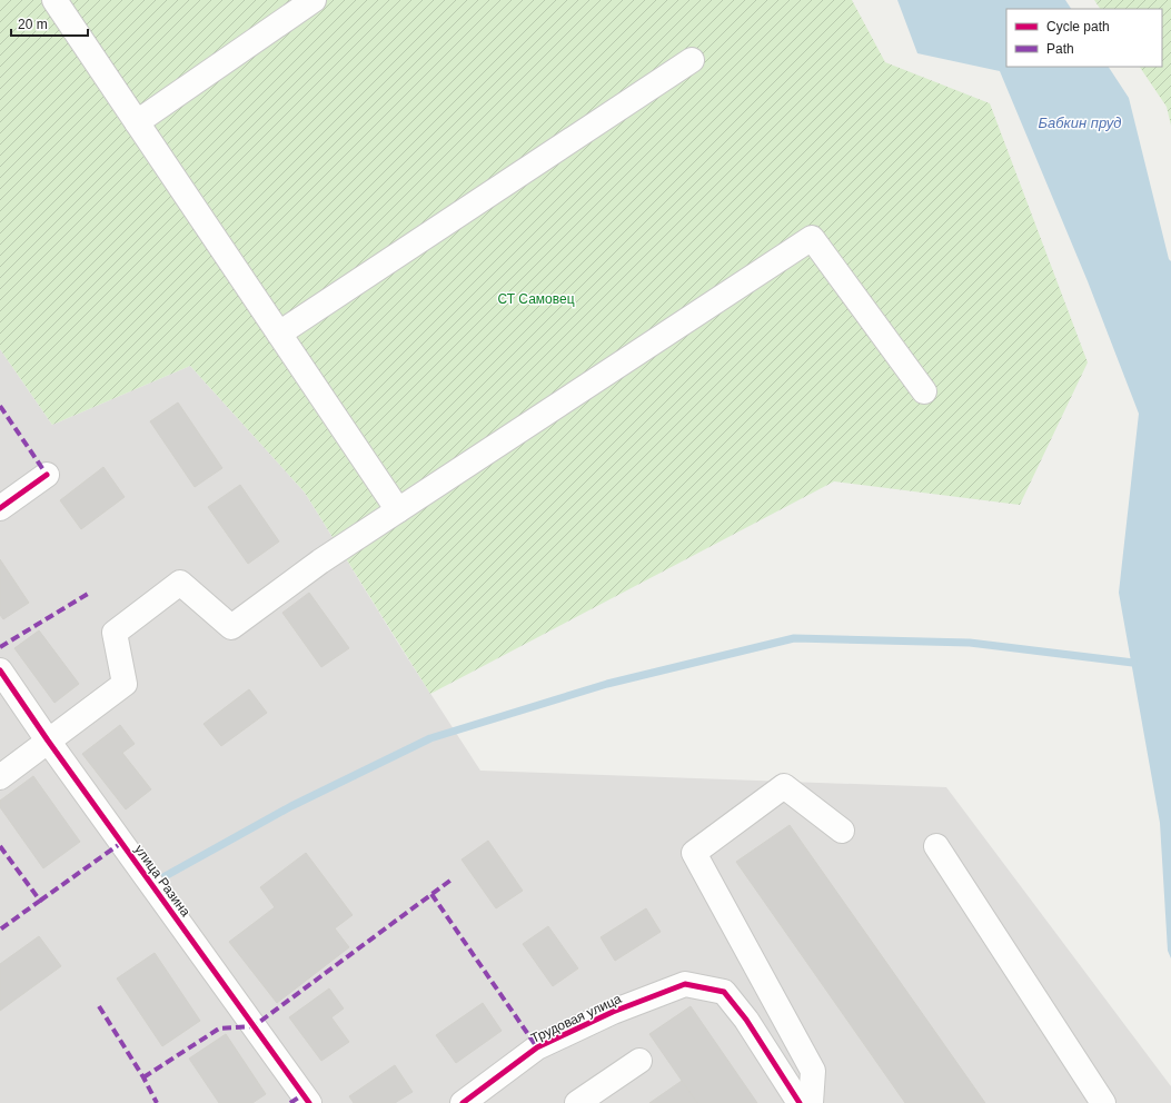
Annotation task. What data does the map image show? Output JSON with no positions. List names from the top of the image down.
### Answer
{
  "streets": {
    "street": ["улица Разина", "Трудовая улица"]
  },
  "water": ["Бабкин пруд"],
  "parks": ["СТ Самовец"],
  "legend": ["Cycle path", "Path"],
  "scale_bar": "20 m"
}
